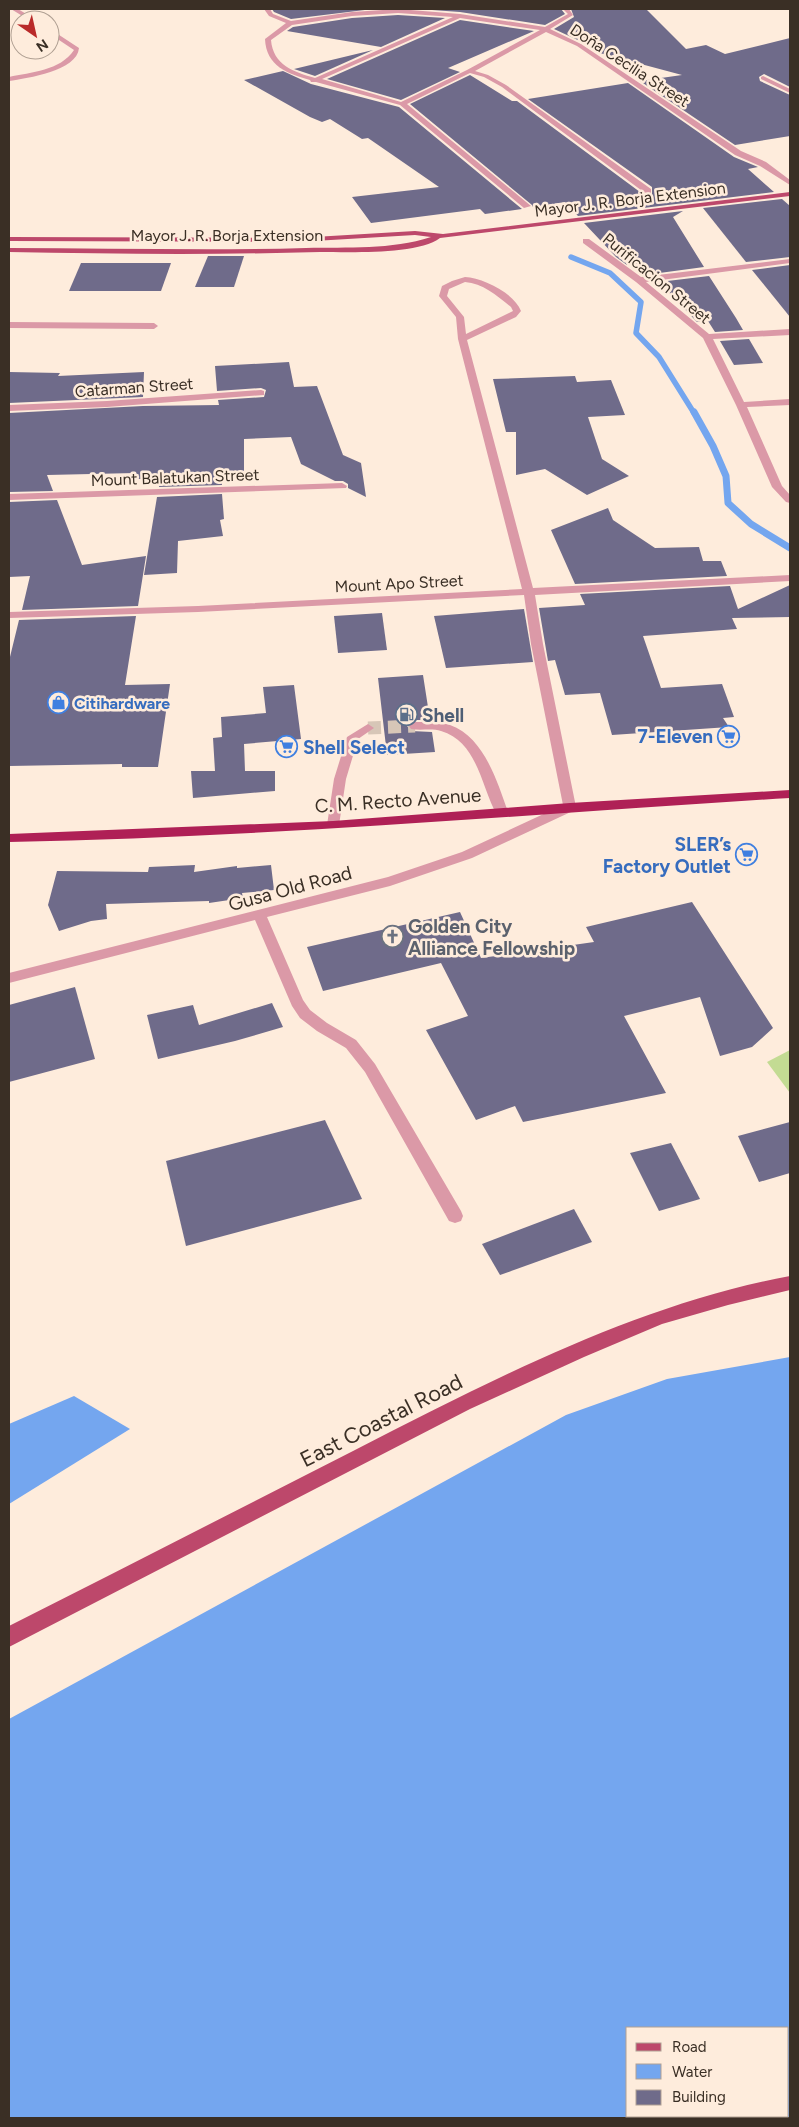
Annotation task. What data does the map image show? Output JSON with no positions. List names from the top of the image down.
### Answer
{
  "streets": {
    "highway": ["C. M. Recto Avenue"],
    "main road": ["Mayor J. R. Borja Extension", "East Coastal Road"],
    "street": [
      "Doña Cecilia Street",
      "Purificacion Street",
      "Catarman Street",
      "Mount Balatukan Street",
      "Mount Apo Street",
      "Gusa Old Road"
    ]
  },
  "crossings": [
    ["C. M. Recto Avenue", "Gusa Old Road"]
  ],
  "places": {
    "shop": ["Citihardware"],
    "fuel station": ["Shell"],
    "supermarket": ["7-Eleven", "Shell Select", "SLER’s Factory Outlet"],
    "church": ["Golden City Alliance Fellowship"]
  },
  "legend": ["Road", "Water", "Building"],
  "north": "bottom right"
}
